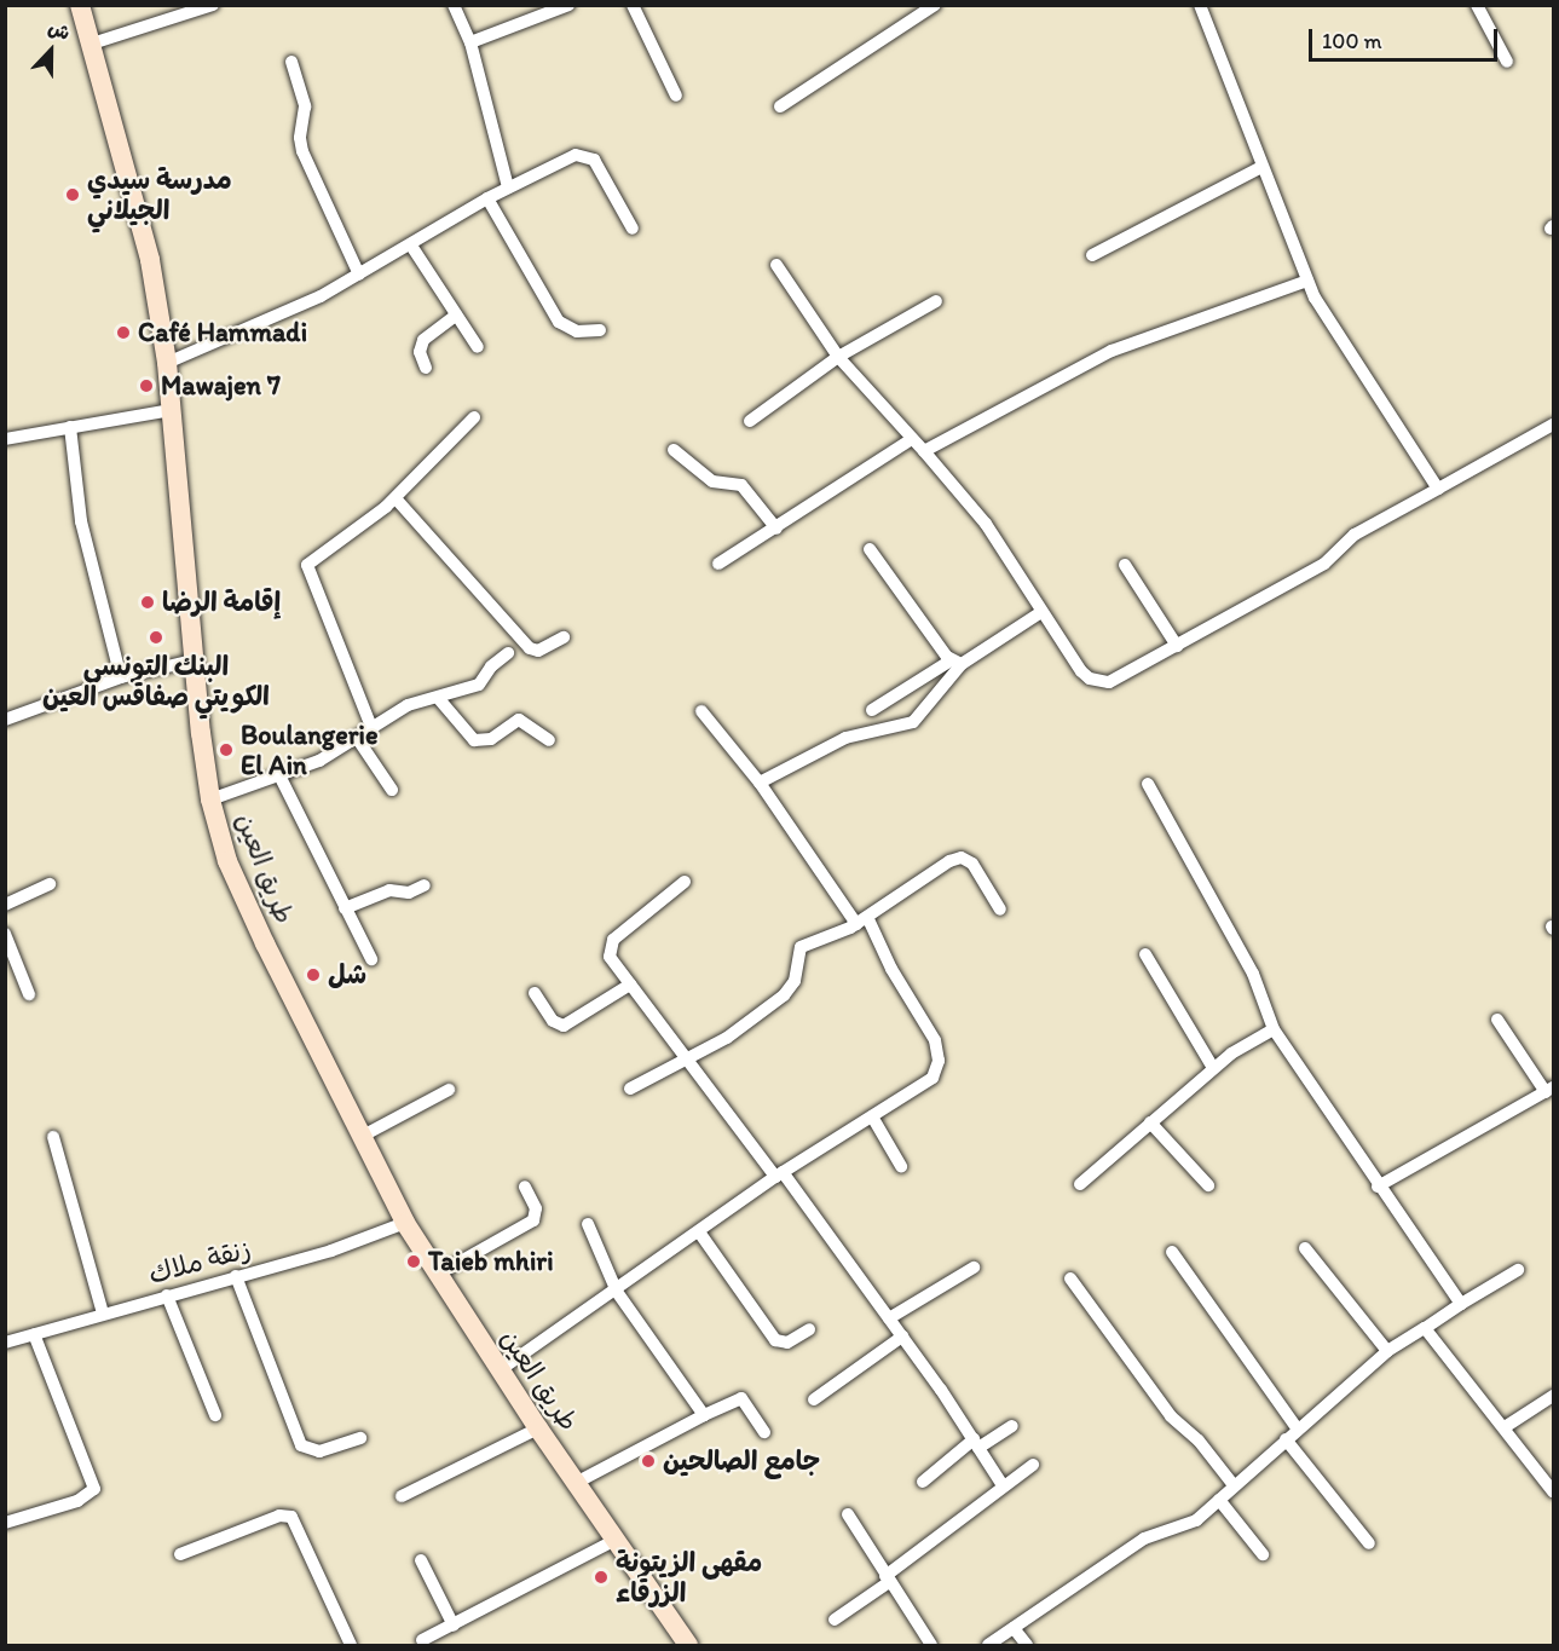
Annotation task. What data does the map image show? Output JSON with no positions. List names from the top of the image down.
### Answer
{
  "streets": {
    "main road": ["طريق العين"],
    "street": ["زنقة ملاك"]
  },
  "crossings": [
    ["طريق العين", "زنقة ملاك"]
  ],
  "places": [
    "مدرسة سيدي الجيلاني",
    "Café Hammadi",
    "Mawajen 7",
    "إقامة الرضا",
    "البنك التونسي الكويتي صفاقس العين",
    "Boulangerie El Ain",
    "شل",
    "Taieb mhiri",
    "جامع الصالحين",
    "مقهى الزيتونة الزرقاء"
  ],
  "scale_bar": "100 m",
  "north": "top"
}
